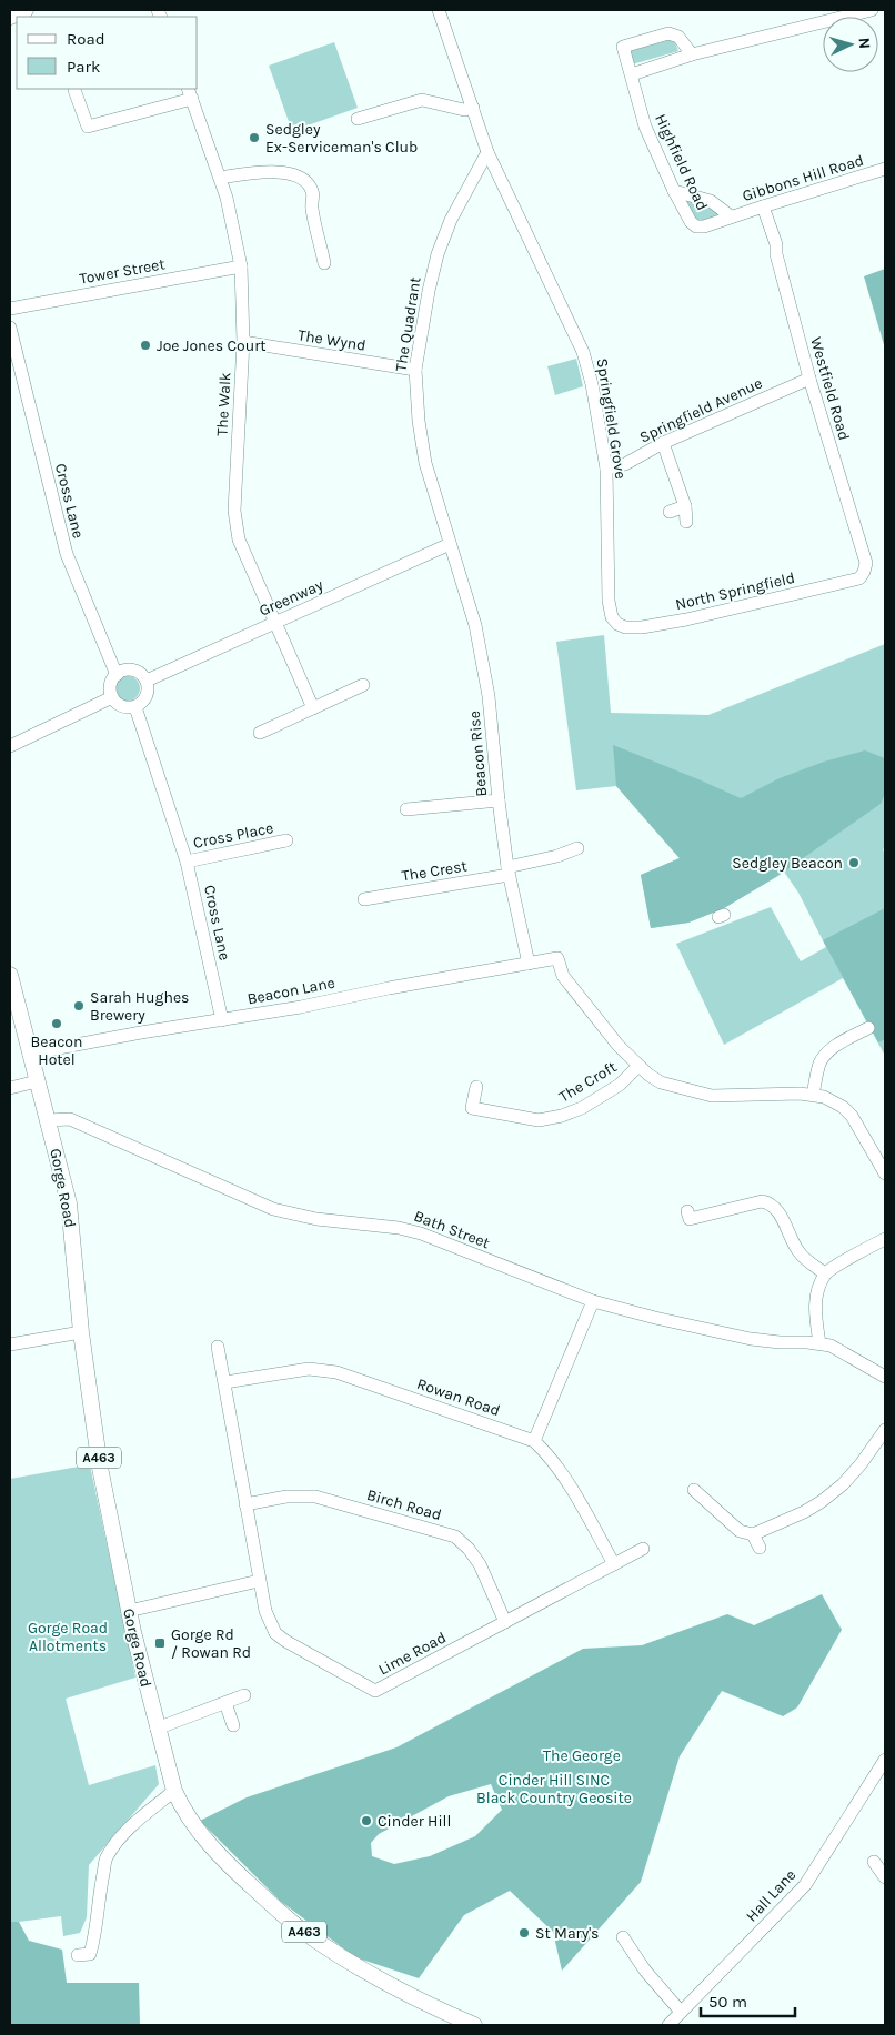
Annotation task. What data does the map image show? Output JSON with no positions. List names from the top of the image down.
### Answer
{
  "streets": {
    "main road": ["Gorge Road", "A463"],
    "street": [
      "Highfield Road",
      "Gibbons Hill Road",
      "Tower Street",
      "The Quadrant",
      "The Wynd",
      "Westfield Road",
      "The Walk",
      "Springfield Avenue",
      "Springfield Grove",
      "Cross Lane",
      "North Springfield",
      "Greenway",
      "Beacon Rise",
      "Cross Place",
      "The Crest",
      "Beacon Lane",
      "The Croft",
      "Bath Street",
      "Rowan Road",
      "Birch Road",
      "Lime Road",
      "Hall Lane"
    ]
  },
  "crossings": [
    ["Highfield Road", "Gibbons Hill Road"],
    ["Gibbons Hill Road", "Westfield Road"],
    ["Tower Street", "The Walk"],
    ["The Quadrant", "The Wynd"],
    ["The Quadrant", "Springfield Grove"],
    ["The Quadrant", "Greenway"],
    ["The Quadrant", "Beacon Rise"],
    ["The Wynd", "The Walk"],
    ["Westfield Road", "Springfield Avenue"],
    ["Westfield Road", "North Springfield"],
    ["The Walk", "Greenway"],
    ["Springfield Avenue", "Springfield Grove"],
    ["Springfield Grove", "North Springfield"],
    ["Cross Lane", "Greenway"],
    ["Cross Lane", "Cross Place"],
    ["Cross Lane", "Beacon Lane"],
    ["Greenway", "Beacon Rise"],
    ["Beacon Rise", "The Crest"],
    ["Beacon Rise", "Beacon Lane"],
    ["Beacon Lane", "The Croft"],
    ["Beacon Lane", "A463"],
    ["Gorge Road", "Bath Street"],
    ["Gorge Road", "A463"],
    ["Bath Street", "A463"],
    ["Birch Road", "Lime Road"]
  ],
  "parks": ["Gorge Road Allotments", "The George", "Cinder Hill SINC Black Country Geosite"],
  "places": {
    "other": [
      "Sedgley Ex-Serviceman's Club",
      "Joe Jones Court",
      "Sedgley Beacon",
      "Sarah Hughes Brewery",
      "Beacon Hotel",
      "Cinder Hill",
      "St Mary's"
    ],
    "transit": ["Gorge Rd / Rowan Rd"]
  },
  "legend": ["Road", "Park"],
  "scale_bar": "50 m",
  "north": "right"
}
